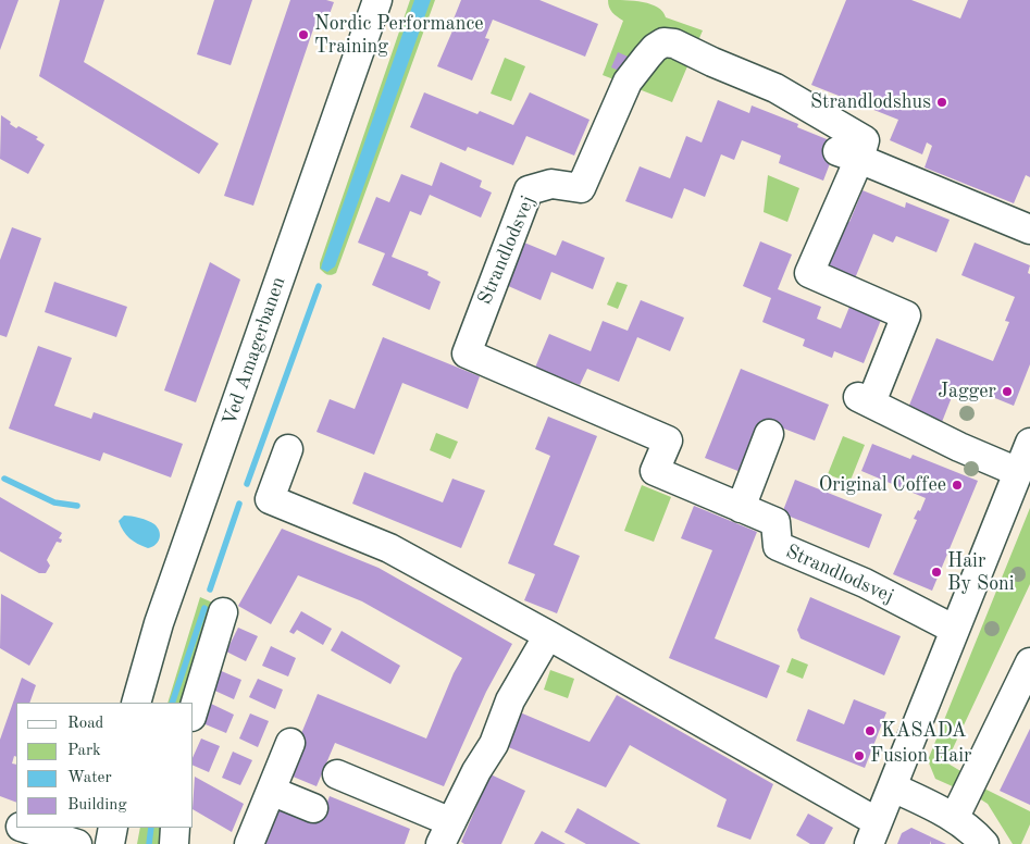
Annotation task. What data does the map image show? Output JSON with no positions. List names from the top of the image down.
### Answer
{
  "streets": {
    "street": ["Strandlodsvej", "Ved Amagerbanen"]
  },
  "places": [
    "Nordic Performance Training",
    "Strandlodshus",
    "Jagger",
    "Original Coffee",
    "Hair By Soni",
    "KASADA",
    "Fusion Hair"
  ],
  "legend": [
    "Road",
    "Park",
    "Water",
    "Building"
  ]
}
